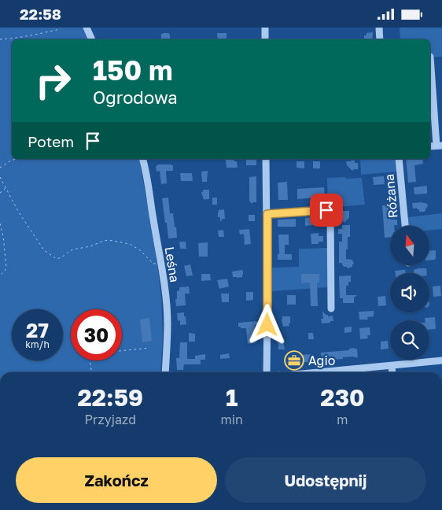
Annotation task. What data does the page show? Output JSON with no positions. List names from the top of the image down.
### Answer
{
  "streets": {
    "street": ["Różana", "Leśna"]
  },
  "places": {
    "office": ["Agio"]
  },
  "north": "top",
  "page": {
    "status": "22:58",
    "turn": ["150 m", "Ogrodowa"],
    "then": "Potem",
    "speed": "27 km/h",
    "limit": "30",
    "eta": [
      "22:59",
      "Przyjazd",
      "1",
      "min",
      "230",
      "m"
    ],
    "buttons": ["Zakończ", "Udostępnij"]
  }
}
